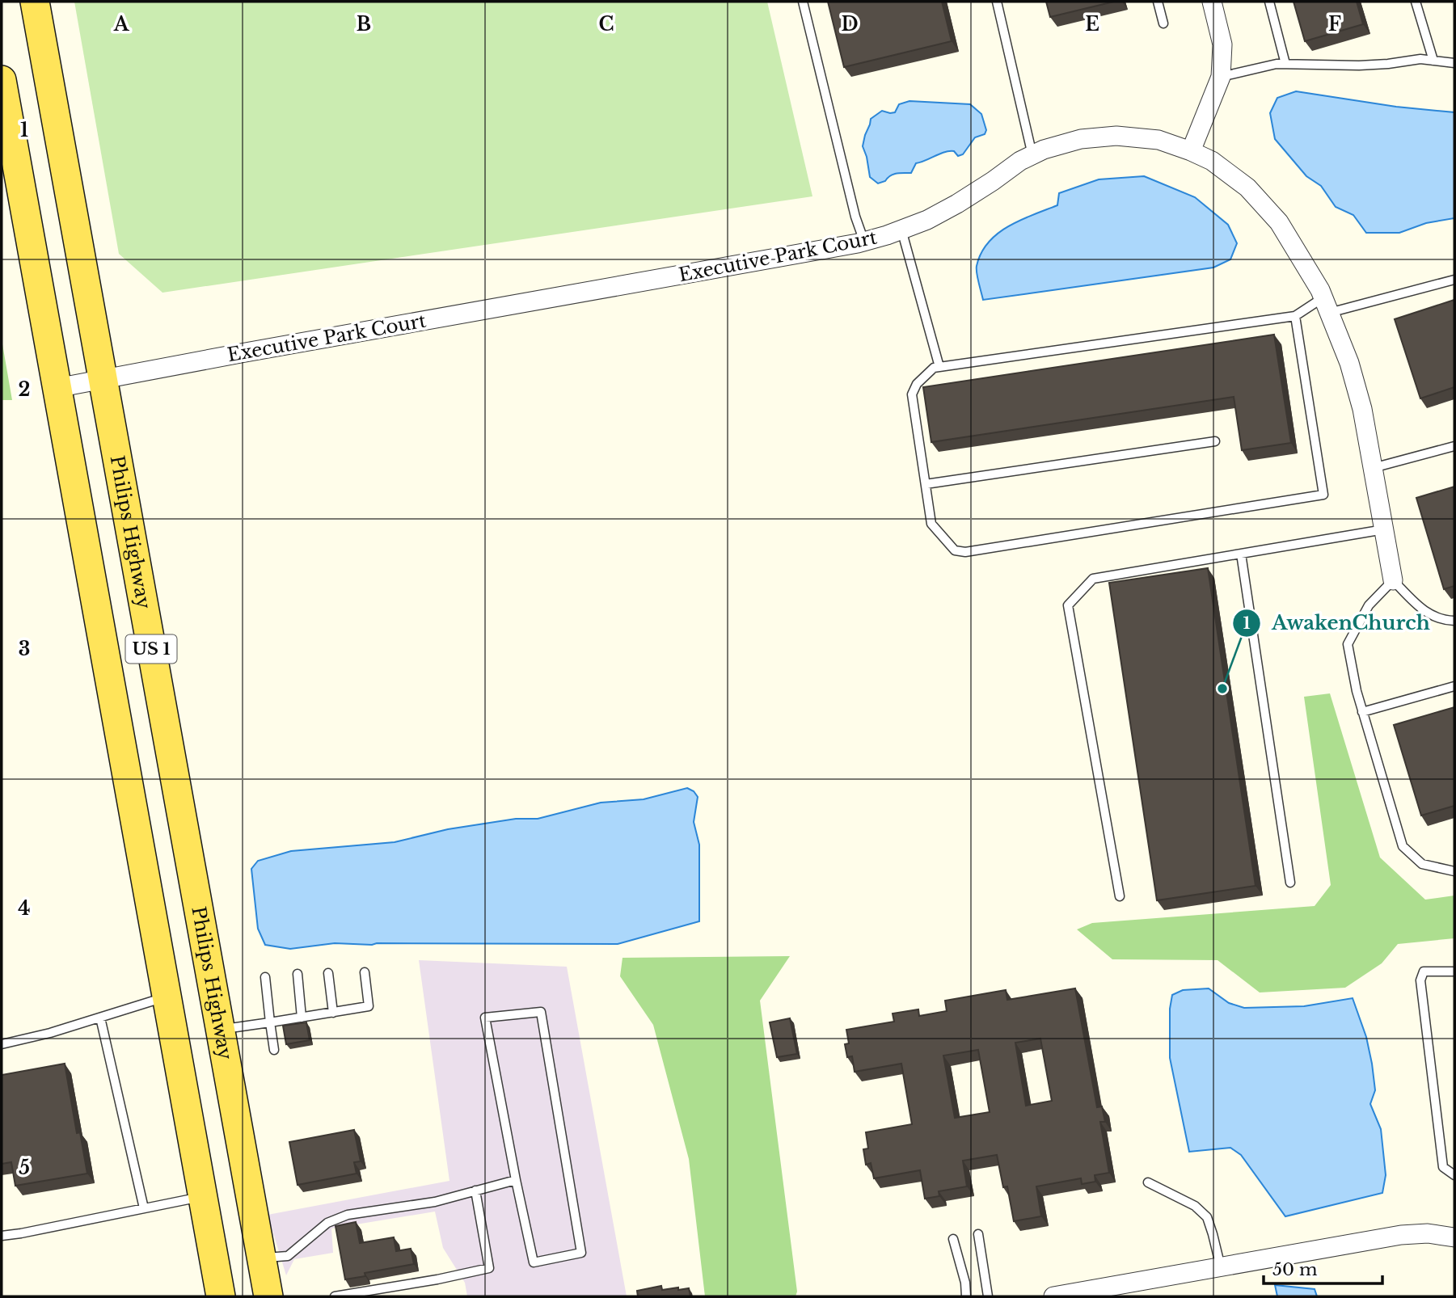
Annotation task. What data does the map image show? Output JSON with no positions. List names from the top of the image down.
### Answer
{
  "streets": {
    "main road": ["Philips Highway", "US 1"],
    "street": ["Executive Park Court"]
  },
  "crossings": [
    ["Executive Park Court", "Philips Highway"],
    ["Executive Park Court", "US 1"]
  ],
  "places": ["AwakenChurch"],
  "scale_bar": "50 m",
  "grid": {
    "columns": [
      "A",
      "B",
      "C",
      "D",
      "E",
      "F"
    ],
    "rows": [
      "1",
      "2",
      "3",
      "4",
      "5"
    ]
  }
}
